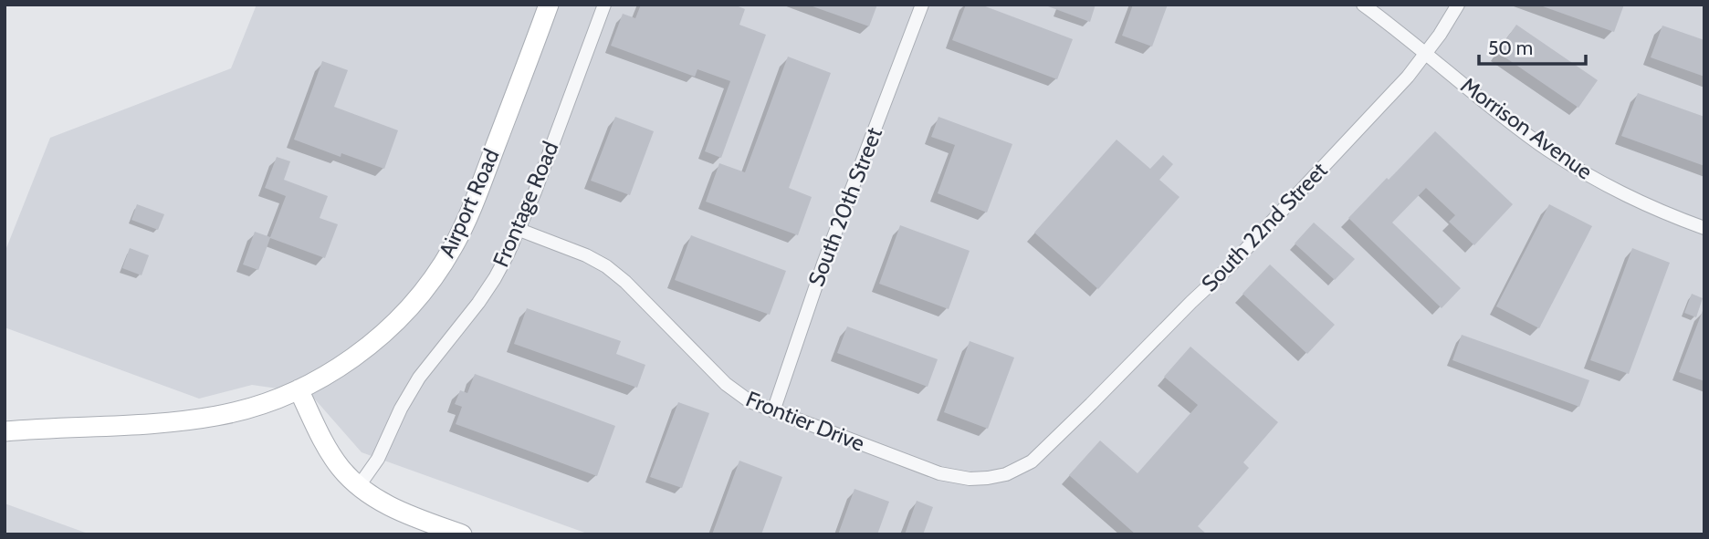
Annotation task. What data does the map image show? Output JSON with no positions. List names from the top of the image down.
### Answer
{
  "streets": {
    "main road": ["Airport Road"],
    "street": [
      "Morrison Avenue",
      "Frontage Road",
      "South 20th Street",
      "South 22nd Street",
      "Frontier Drive"
    ]
  },
  "crossings": [
    ["Morrison Avenue", "South 22nd Street"],
    ["Frontage Road", "Frontier Drive"],
    ["South 20th Street", "Frontier Drive"],
    ["South 22nd Street", "Frontier Drive"]
  ],
  "scale_bar": "50 m"
}
